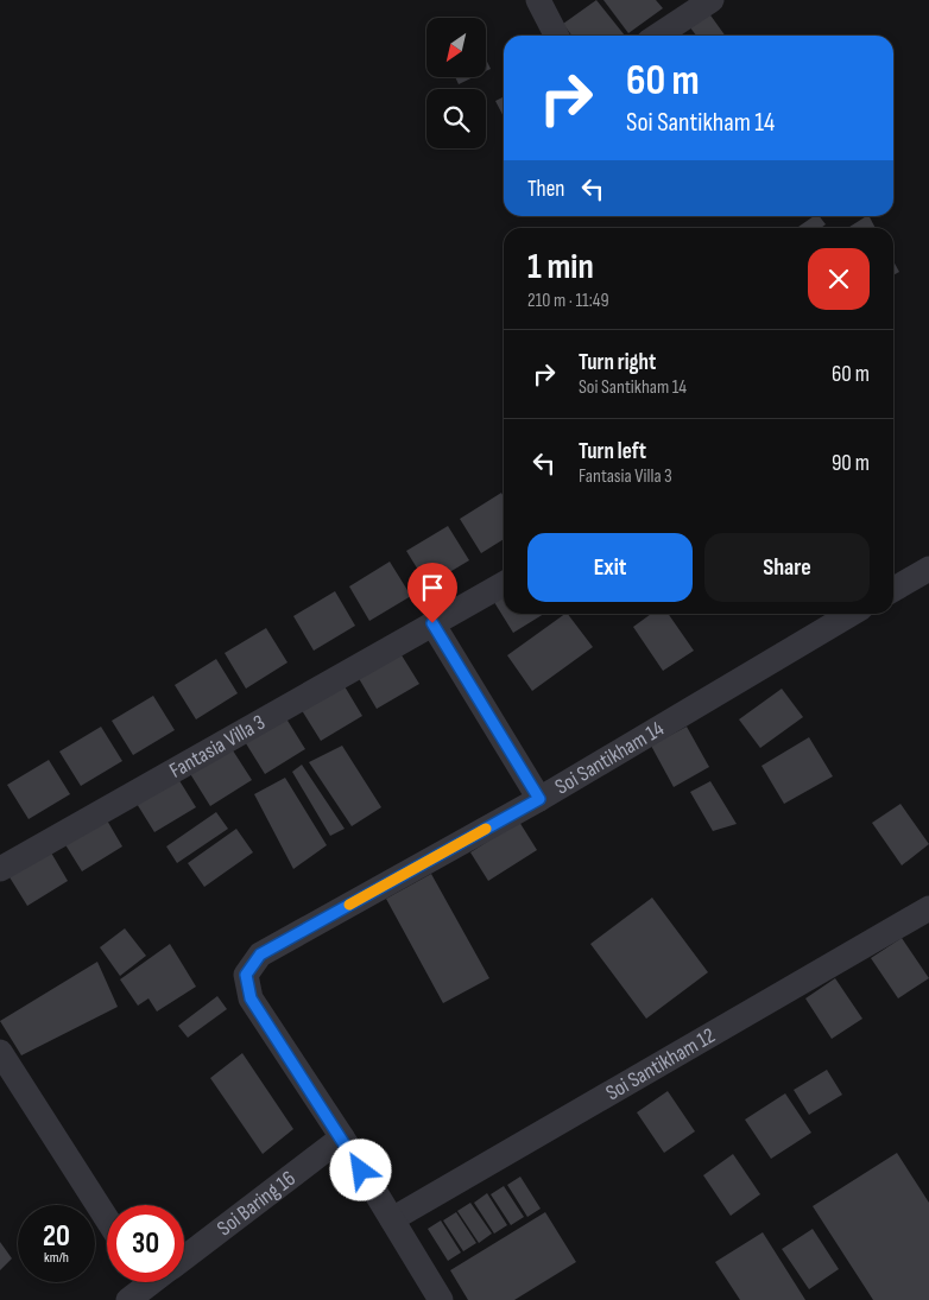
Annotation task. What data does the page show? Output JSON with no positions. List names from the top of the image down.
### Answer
{
  "streets": {
    "street": [
      "Fantasia Villa 3",
      "Soi Santikham 14",
      "Soi Santikham 12",
      "Soi Baring 16"
    ]
  },
  "crossings": [
    ["Soi Santikham 14", "Soi Baring 16"]
  ],
  "north": "bottom left",
  "page": {
    "turn": ["60 m", "Soi Santikham 14"],
    "then": "Then",
    "heading": ["1 min", "210 m · 11:49"],
    "list": [
      {
        "name": "Turn right",
        "note": "Soi Santikham 14",
        "value": "60 m"
      },
      {
        "name": "Turn left",
        "note": "Fantasia Villa 3",
        "value": "90 m"
      }
    ],
    "buttons": ["Exit", "Share"],
    "speed": "20 km/h",
    "limit": "30"
  }
}
